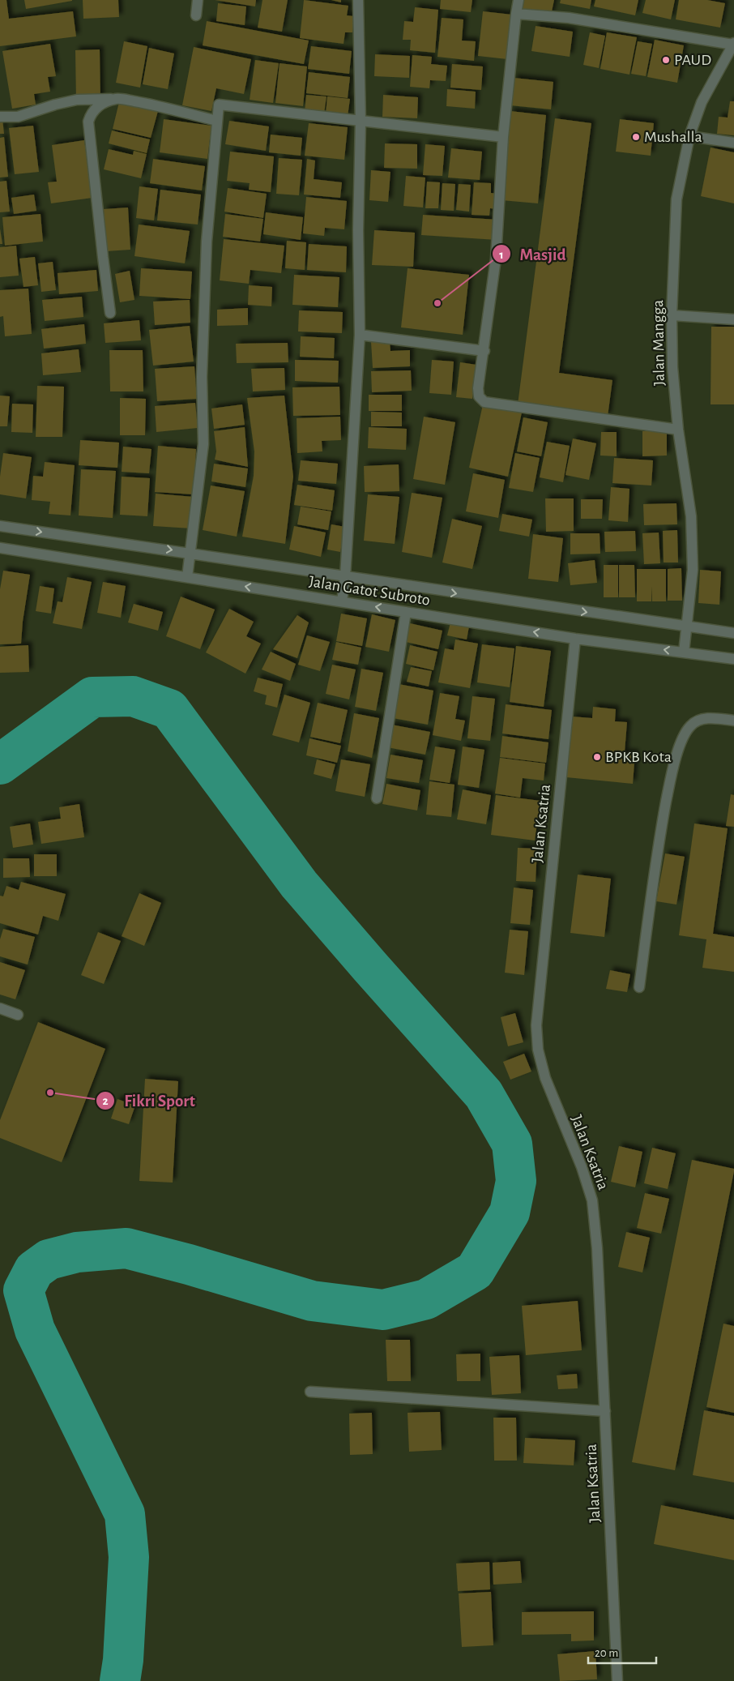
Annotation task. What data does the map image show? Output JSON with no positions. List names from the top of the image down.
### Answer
{
  "streets": {
    "street": ["Jalan Mangga", "Jalan Gatot Subroto", "Jalan Ksatria"]
  },
  "crossings": [
    ["Jalan Mangga", "Jalan Gatot Subroto"],
    ["Jalan Gatot Subroto", "Jalan Ksatria"]
  ],
  "places": [
    "PAUD",
    "Mushalla",
    "Masjid",
    "BPKB Kota",
    "Fikri Sport"
  ],
  "scale_bar": "20 m"
}
